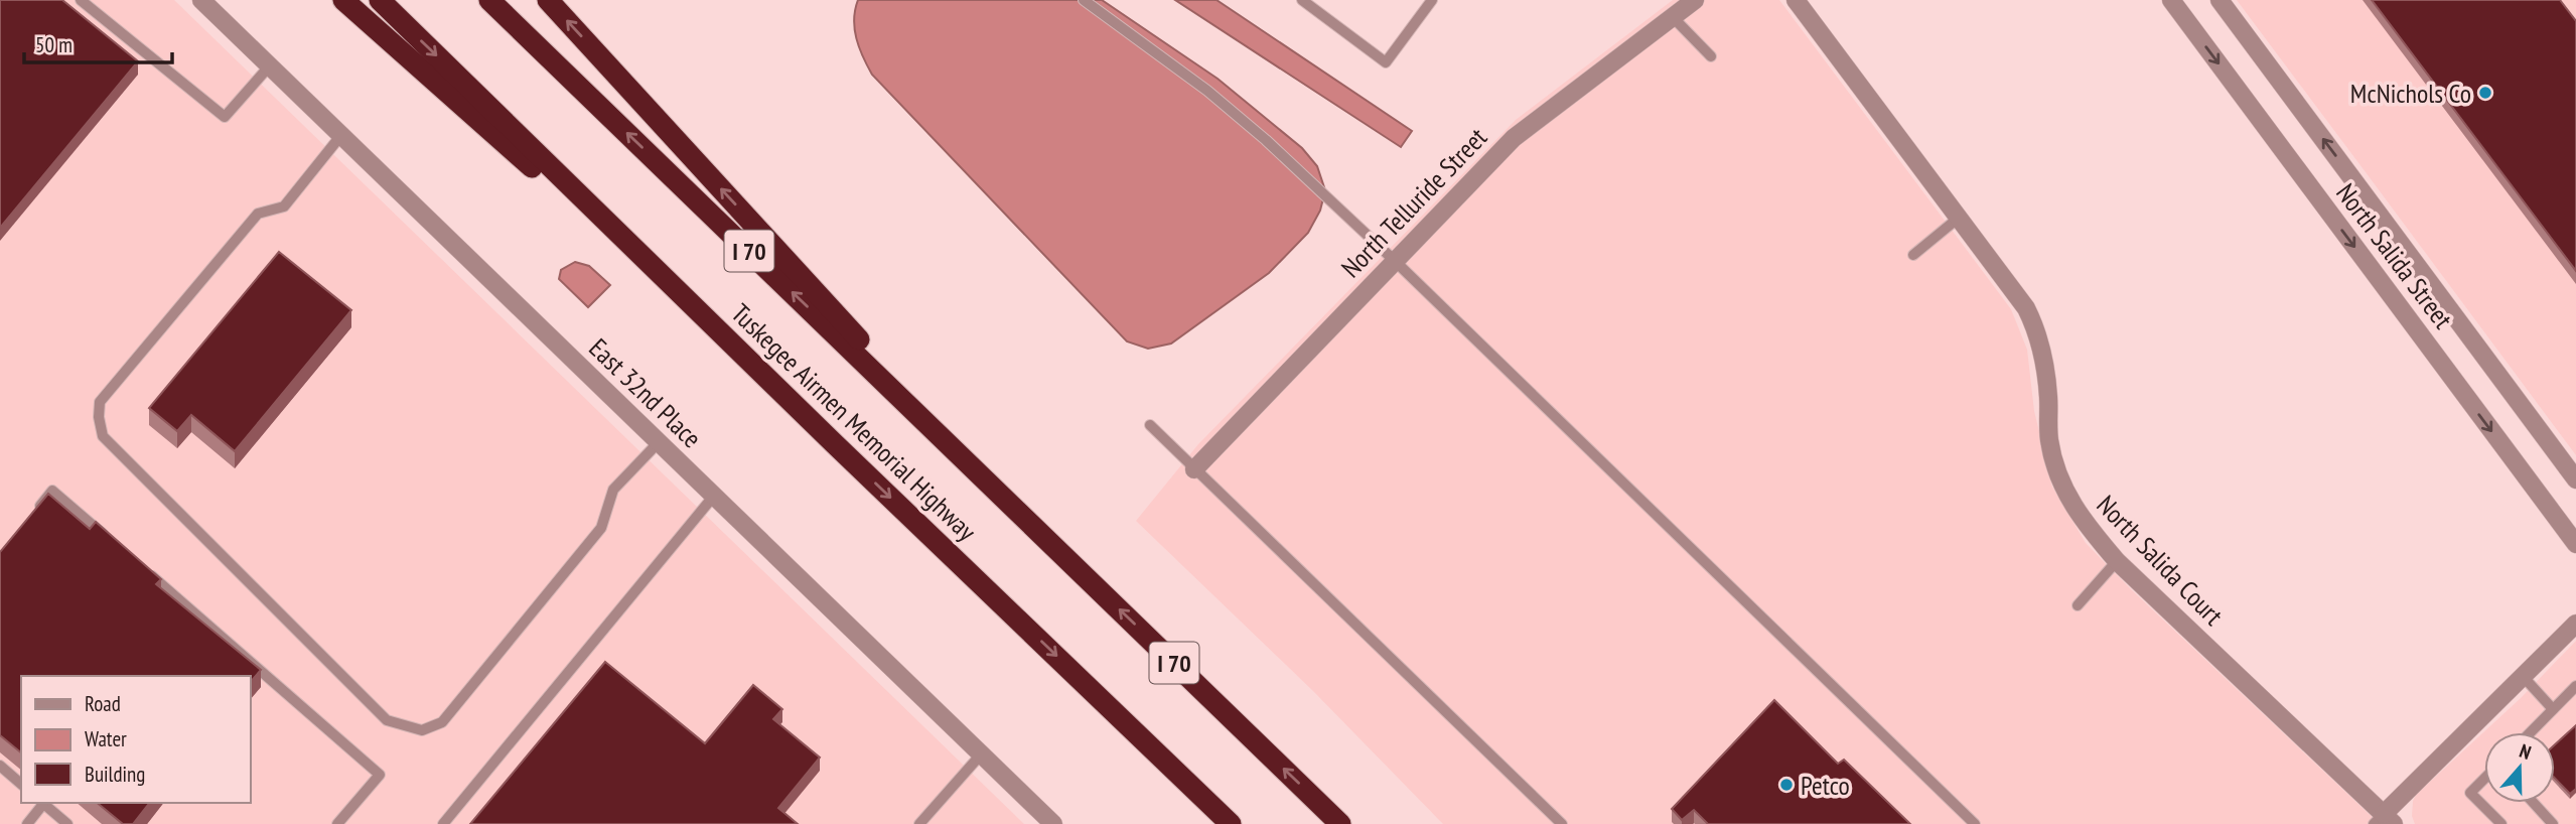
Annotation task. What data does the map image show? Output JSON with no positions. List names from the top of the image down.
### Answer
{
  "streets": {
    "highway": ["I 70", "Tuskegee Airmen Memorial Highway"],
    "street": [
      "North Telluride Street",
      "North Salida Street",
      "East 32nd Place",
      "North Salida Court"
    ]
  },
  "places": ["McNichols Co", "Petco"],
  "legend": ["Road", "Water", "Building"],
  "scale_bar": "50 m",
  "north": "top"
}
